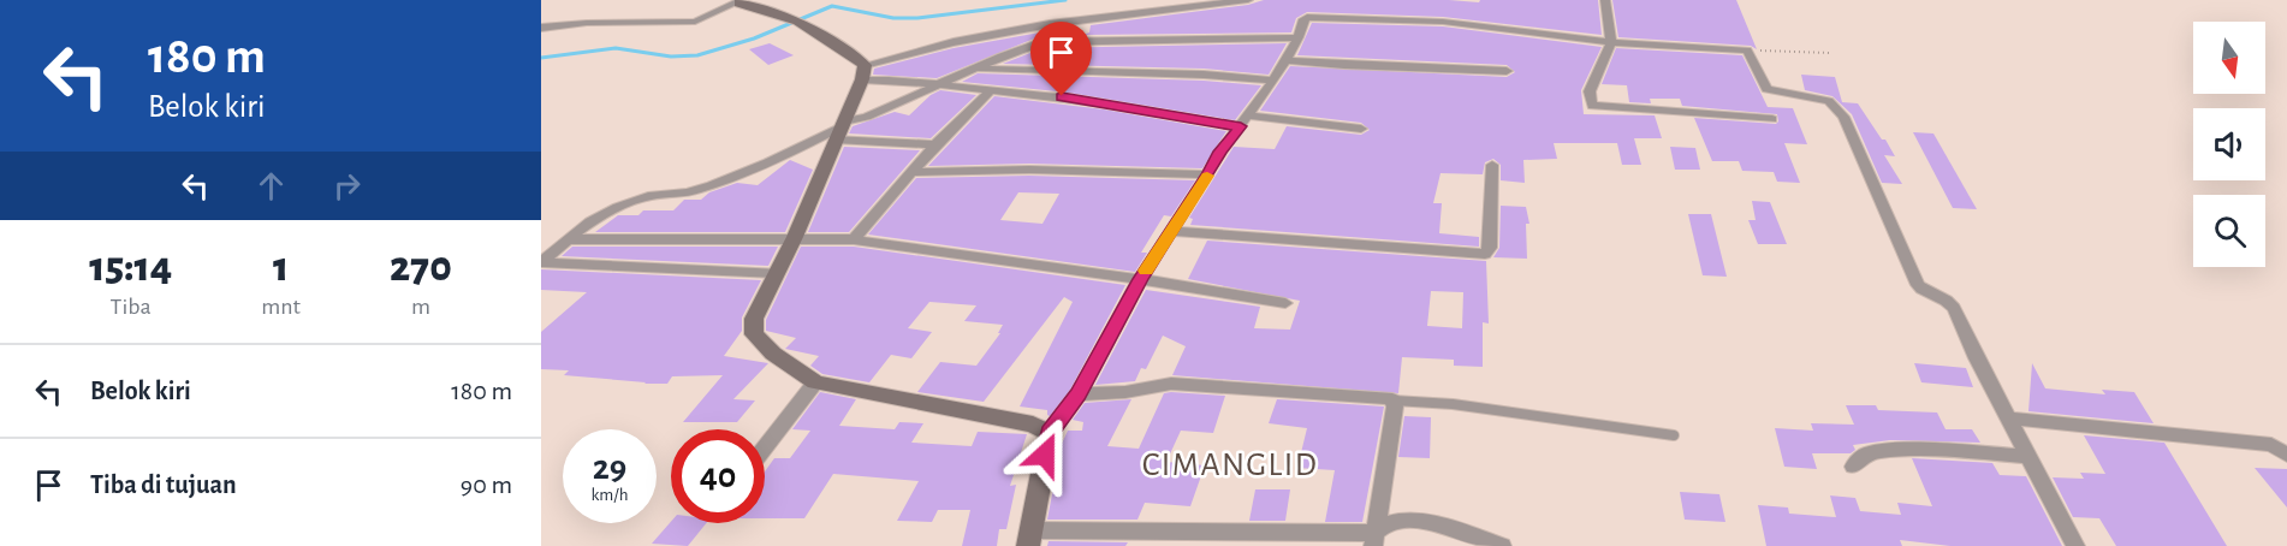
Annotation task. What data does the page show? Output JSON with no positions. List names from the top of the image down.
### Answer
{
  "districts": ["CIMANGLID"],
  "north": "bottom",
  "page": {
    "turn": ["180 m", "Belok kiri"],
    "eta": [
      "15:14",
      "Tiba",
      "1",
      "mnt",
      "270",
      "m"
    ],
    "list": [
      {
        "name": "Belok kiri",
        "value": "180 m"
      },
      {
        "name": "Tiba di tujuan",
        "value": "90 m"
      }
    ],
    "speed": "29 km/h",
    "limit": "40"
  }
}
